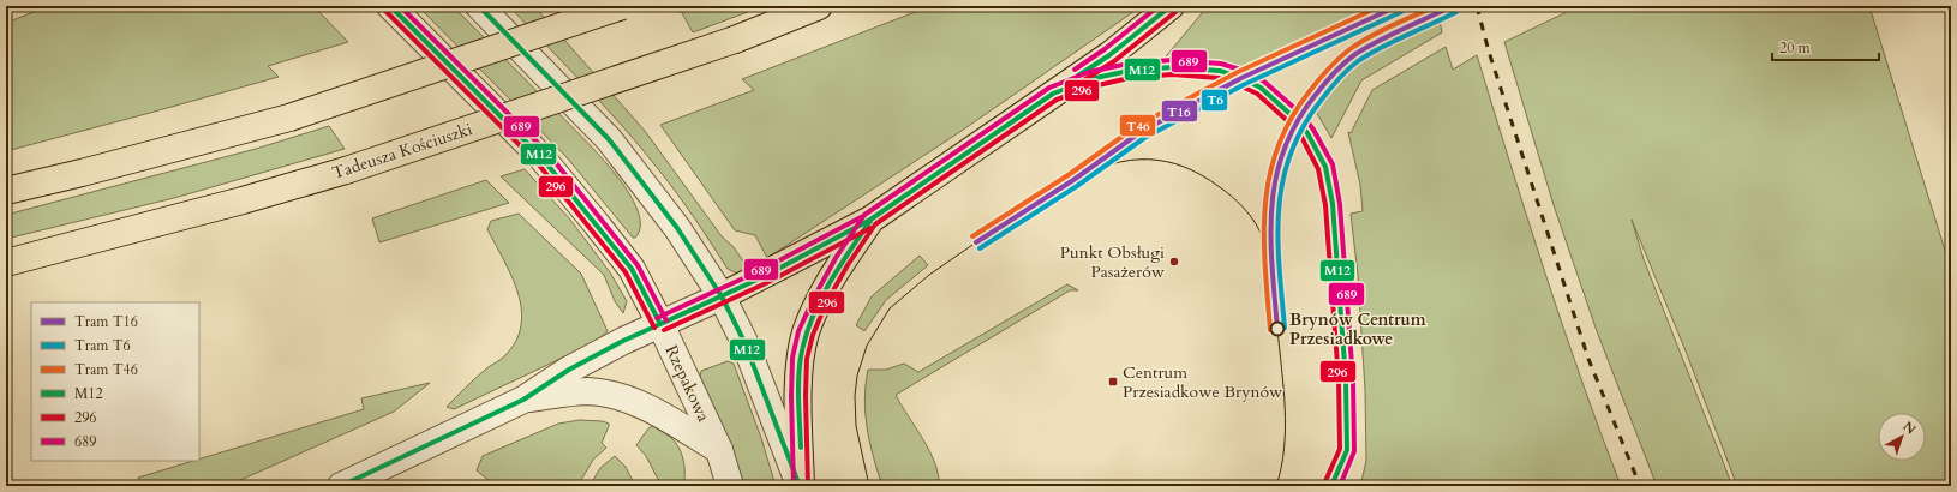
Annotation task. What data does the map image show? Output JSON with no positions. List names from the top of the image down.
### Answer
{
  "streets": {
    "main road": ["Tadeusza Kościuszki"],
    "street": ["Rzepakowa"]
  },
  "places": {
    "other": ["Punkt Obsługi Pasażerów", "Brynów Centrum Przesiadkowe"],
    "transit": ["Centrum Przesiadkowe Brynów"]
  },
  "lines": [
    "tram line T16",
    "tram line T46",
    "transit line M12",
    "transit line 689",
    "transit line 296",
    "tram line T6"
  ],
  "legend": [
    "Tram T16",
    "Tram T6",
    "Tram T46",
    "M12",
    "296",
    "689"
  ],
  "scale_bar": "20 m",
  "north": "top right"
}
